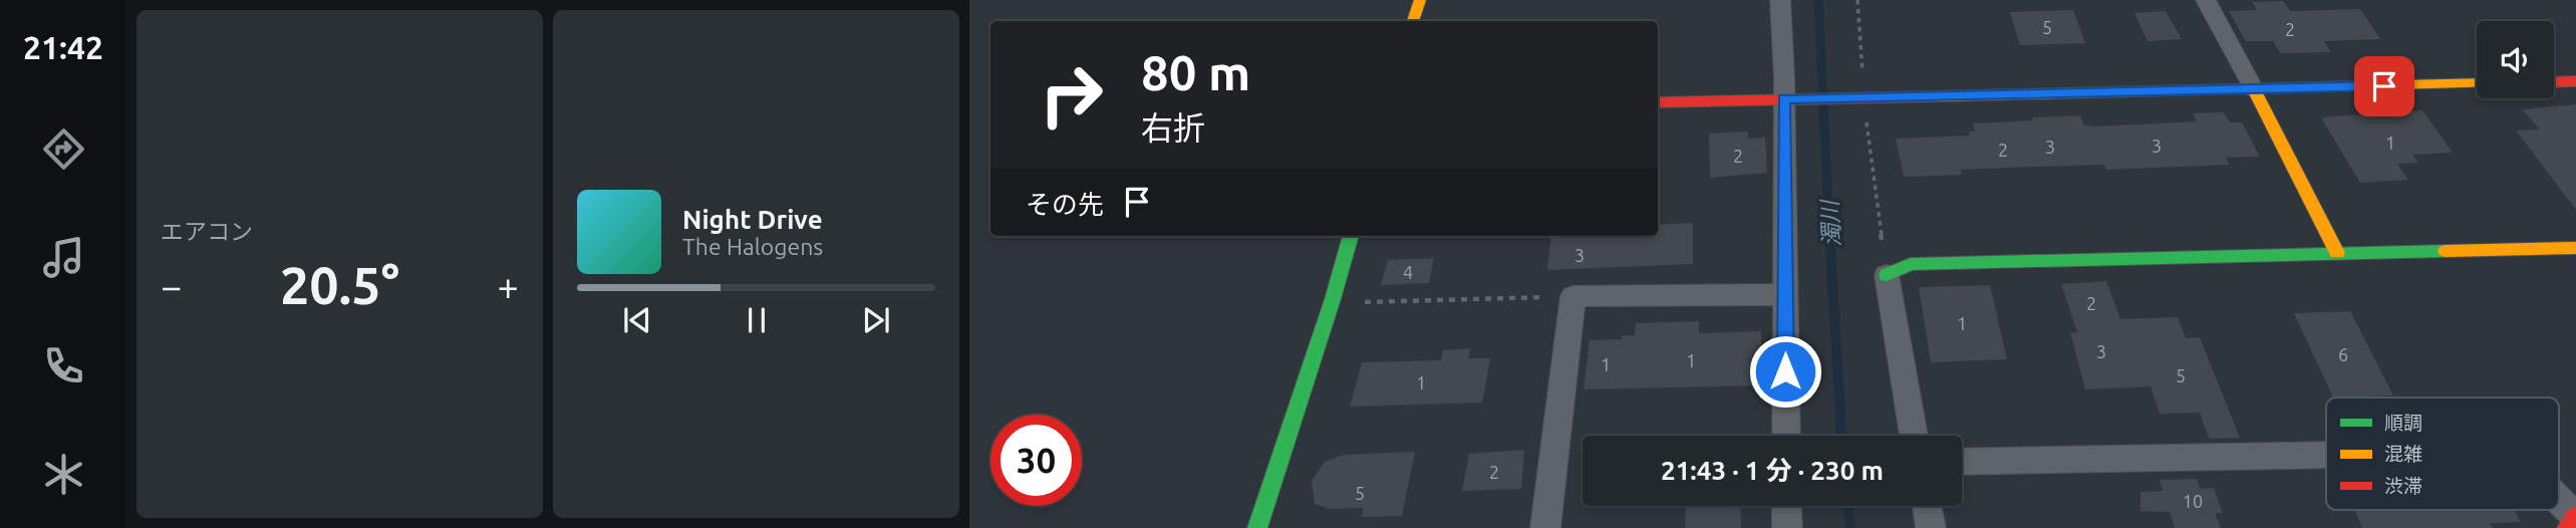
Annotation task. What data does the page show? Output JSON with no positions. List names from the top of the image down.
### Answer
{
  "water": ["濁川"],
  "house_numbers": [
    "5",
    "2",
    "1",
    "3",
    "3",
    "2",
    "2",
    "3",
    "4",
    "2",
    "1",
    "3",
    "6",
    "1",
    "1",
    "5",
    "1",
    "2",
    "5",
    "10"
  ],
  "legend": ["順調", "混雑", "渋滞"],
  "page": {
    "tabs": "21:42",
    "tile": "エアコン",
    "turn": ["80 m", "右折"],
    "then": "その先",
    "song": ["Night Drive", "The Halogens"],
    "heat": ["−", "20.5°", "+"],
    "limit": "30",
    "trip": "21:43 · 1 分 · 230 m"
  }
}
